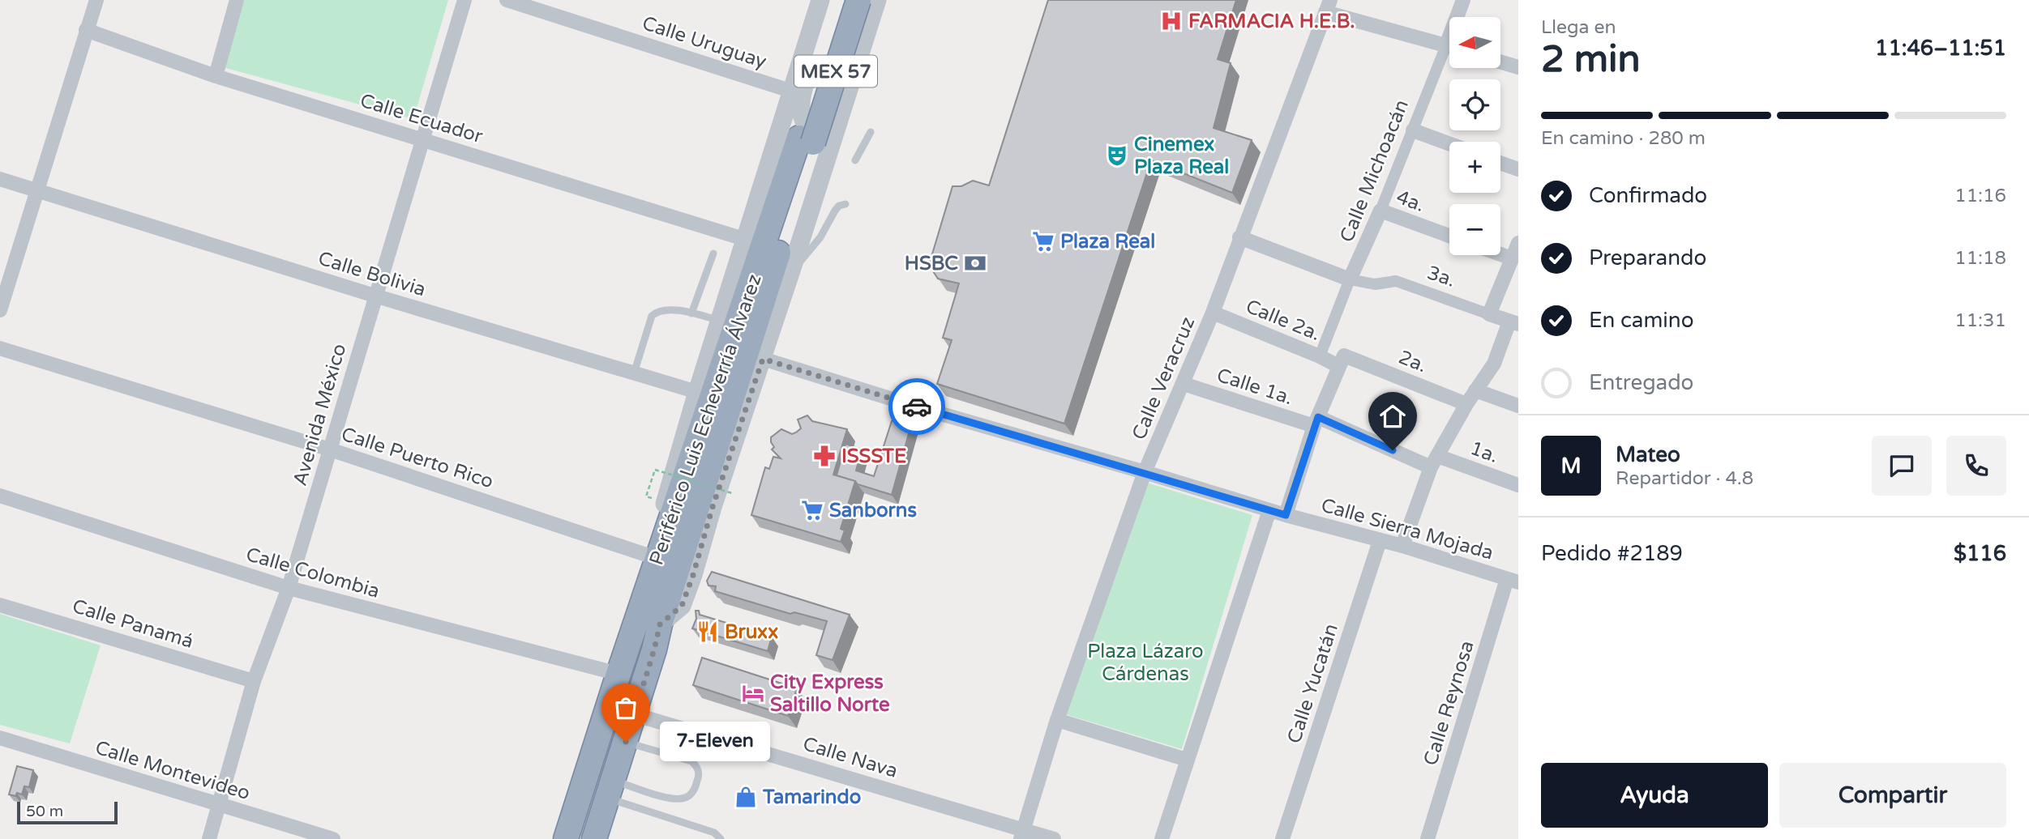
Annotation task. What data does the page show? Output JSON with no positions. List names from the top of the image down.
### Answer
{
  "streets": {
    "highway": ["MEX 57", "Periférico Luis Echeverría Álvarez"],
    "street": [
      "Calle Uruguay",
      "Calle Ecuador",
      "Calle Michoacán",
      "4a.",
      "Calle Bolivia",
      "3a.",
      "Calle 2a.",
      "2a.",
      "Calle Veracruz",
      "Calle 1a.",
      "Avenida México",
      "1a.",
      "Calle Puerto Rico",
      "Calle Sierra Mojada",
      "Calle Colombia",
      "Calle Panamá",
      "Calle Yucatán",
      "Calle Reynosa",
      "Calle Nava",
      "Calle Montevideo"
    ]
  },
  "crossings": [
    ["Calle Ecuador", "Avenida México"],
    ["Calle Michoacán", "4a."],
    ["Calle Michoacán", "3a."],
    ["Calle Michoacán", "Calle 2a."],
    ["Calle Bolivia", "Avenida México"],
    ["Calle 2a.", "2a."],
    ["Calle 2a.", "Calle Veracruz"],
    ["Calle Veracruz", "Calle 1a."],
    ["Calle Veracruz", "Calle Sierra Mojada"],
    ["Calle Veracruz", "Calle Nava"],
    ["Calle 1a.", "1a."],
    ["Avenida México", "Calle Puerto Rico"],
    ["Avenida México", "Calle Colombia"],
    ["Avenida México", "Calle Panamá"],
    ["Avenida México", "Calle Montevideo"],
    ["Periférico Luis Echeverría Álvarez", "Calle Puerto Rico"],
    ["Periférico Luis Echeverría Álvarez", "Calle Colombia"],
    ["Periférico Luis Echeverría Álvarez", "Calle Nava"],
    ["Calle Sierra Mojada", "Calle Yucatán"],
    ["Calle Sierra Mojada", "Calle Reynosa"]
  ],
  "parks": ["Plaza Lázaro Cárdenas"],
  "places": {
    "hospital": ["FARMACIA H.E.B."],
    "theatre": ["Cinemex Plaza Real"],
    "supermarket": ["Plaza Real", "Sanborns"],
    "bank": ["HSBC"],
    "pharmacy": ["ISSSTE"],
    "restaurant": ["Bruxx"],
    "hotel": ["City Express Saltillo Norte"],
    "other": ["7-Eleven"],
    "shop": ["Tamarindo"]
  },
  "scale_bar": "50 m",
  "north": "left",
  "page": {
    "heading": ["2 min", "Llega en", "11:46–11:51"],
    "panel": [
      "Mateo",
      "Repartidor · 4.8",
      "Pedido #2189",
      "$116"
    ],
    "map_buttons": ["+", "−"],
    "bar": "En camino · 280 m",
    "list": [
      ["Confirmado", "11:16"],
      ["Preparando", "11:18"],
      ["En camino", "11:31"],
      "Entregado"
    ],
    "round": "M",
    "bubble": "7-Eleven",
    "buttons": ["Ayuda", "Compartir"],
    "scale": "50 m"
  }
}
